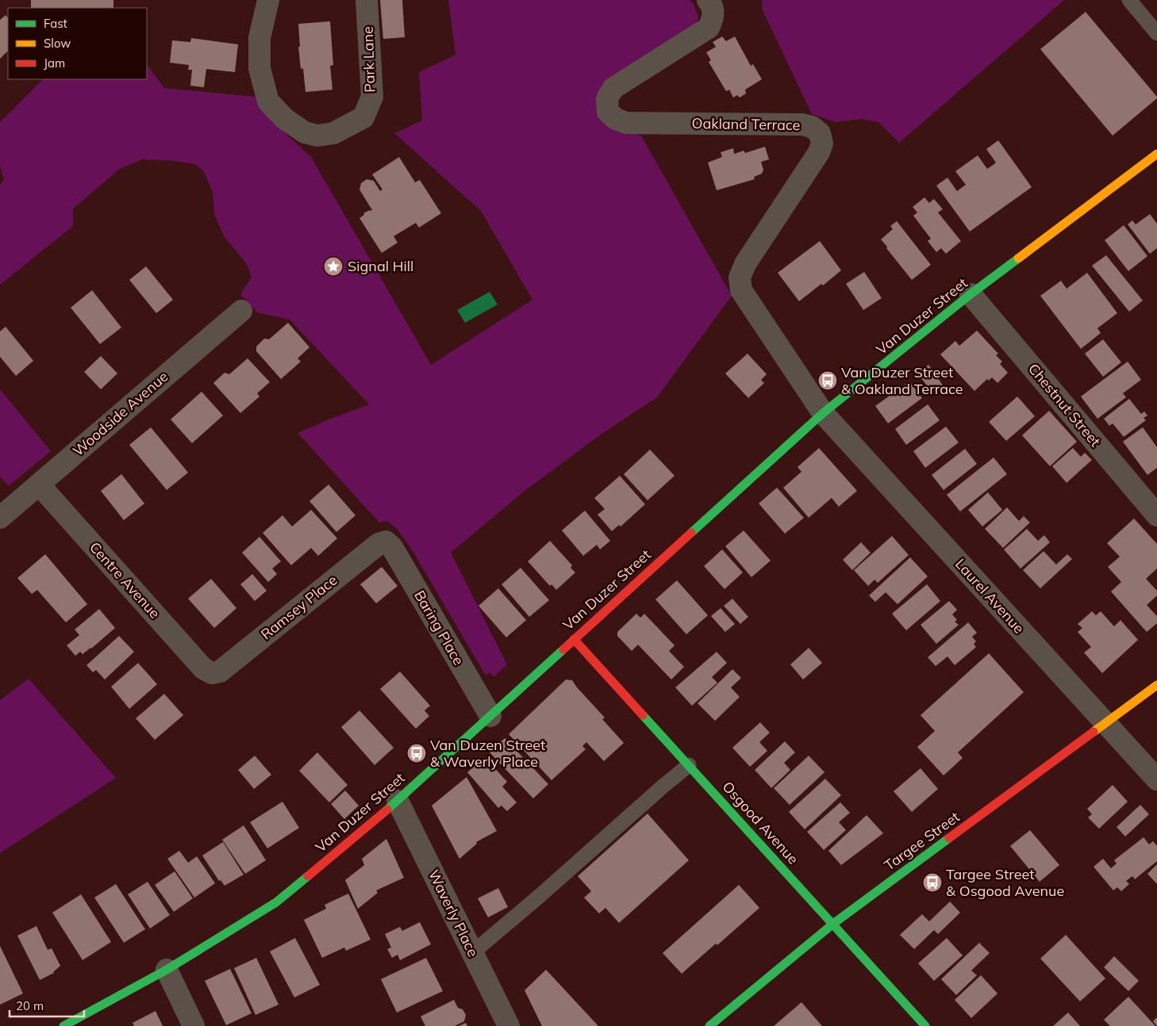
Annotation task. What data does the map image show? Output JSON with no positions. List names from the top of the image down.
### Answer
{
  "streets": {
    "main road": ["Van Duzer Street", "Osgood Avenue", "Targee Street"],
    "street": [
      "Park Lane",
      "Oakland Terrace",
      "Chestnut Street",
      "Woodside Avenue",
      "Centre Avenue",
      "Laurel Avenue",
      "Ramsey Place",
      "Baring Place",
      "Waverly Place"
    ]
  },
  "crossings": [
    ["Oakland Terrace", "Van Duzer Street"],
    ["Oakland Terrace", "Laurel Avenue"],
    ["Van Duzer Street", "Chestnut Street"],
    ["Van Duzer Street", "Laurel Avenue"],
    ["Van Duzer Street", "Baring Place"],
    ["Van Duzer Street", "Osgood Avenue"],
    ["Van Duzer Street", "Waverly Place"],
    ["Woodside Avenue", "Centre Avenue"],
    ["Centre Avenue", "Ramsey Place"],
    ["Laurel Avenue", "Targee Street"],
    ["Ramsey Place", "Baring Place"],
    ["Osgood Avenue", "Targee Street"]
  ],
  "places": {
    "place": ["Signal Hill"],
    "bus stop": ["Van Duzer Street & Oakland Terrace", "Van Duzen Street & Waverly Place", "Targee Street & Osgood Avenue"]
  },
  "legend": ["Fast", "Slow", "Jam"],
  "scale_bar": "20 m"
}
